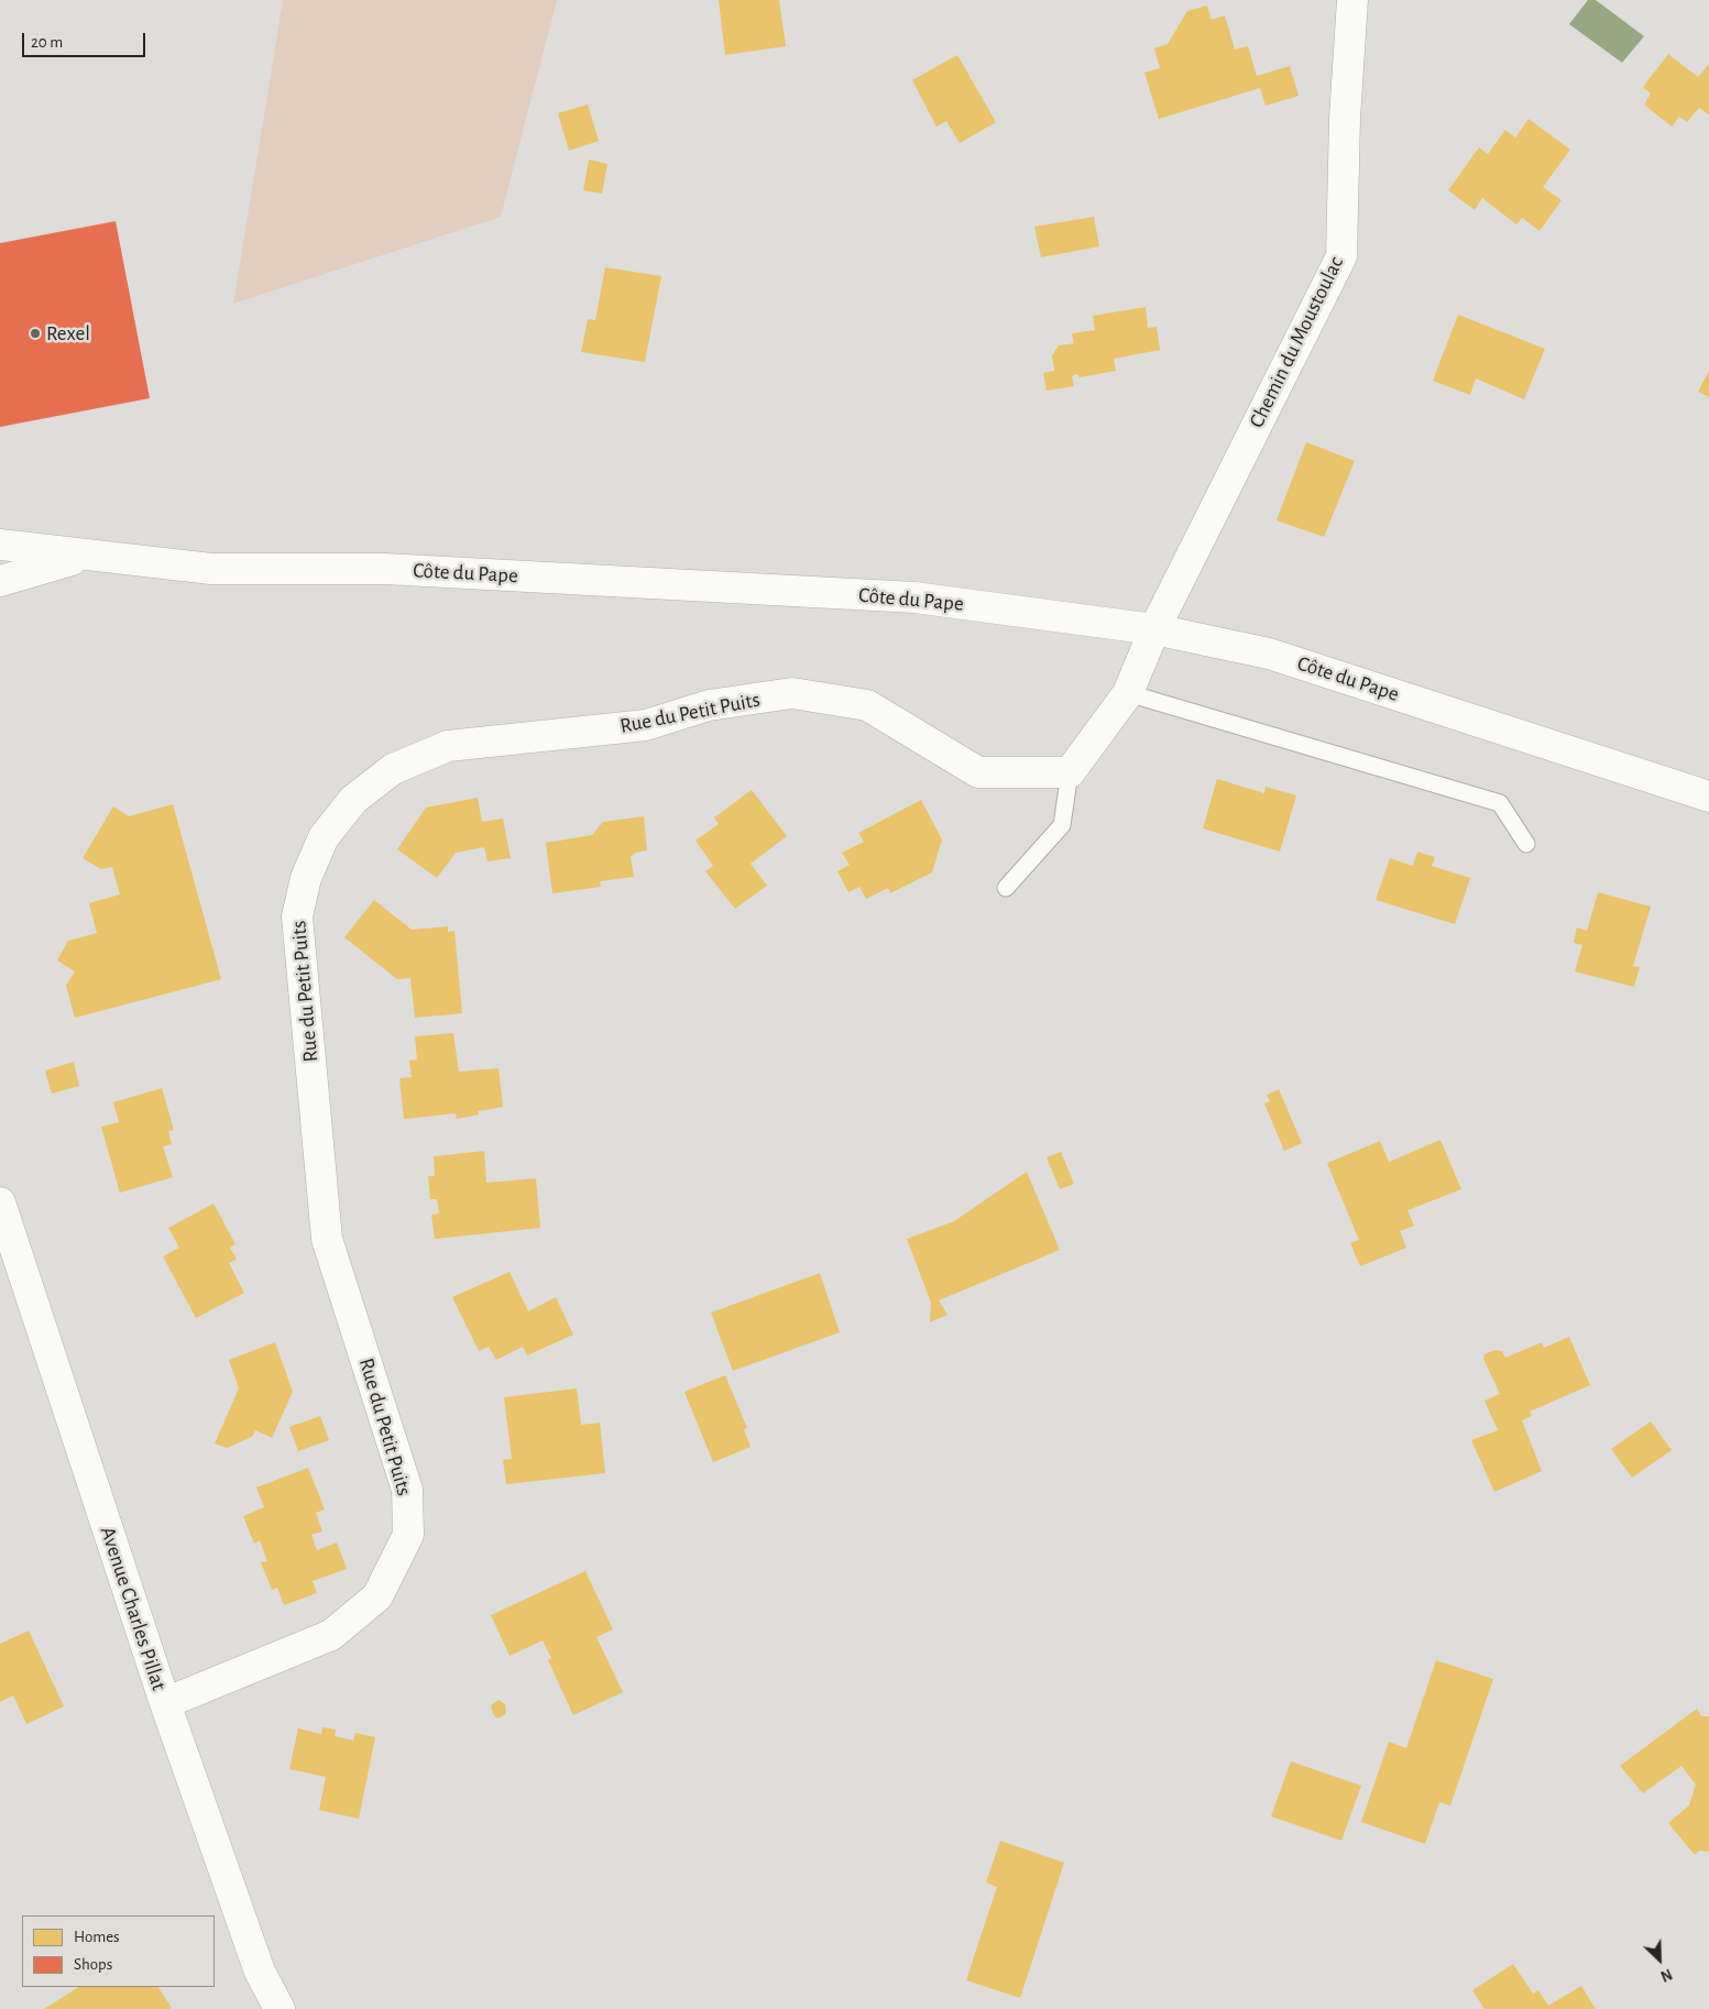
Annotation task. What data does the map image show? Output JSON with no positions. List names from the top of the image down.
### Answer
{
  "streets": {
    "street": [
      "Chemin du Moustoulac",
      "Côte du Pape",
      "Rue du Petit Puits",
      "Avenue Charles Pillat"
    ]
  },
  "crossings": [
    ["Chemin du Moustoulac", "Côte du Pape"],
    ["Rue du Petit Puits", "Avenue Charles Pillat"]
  ],
  "places": ["Rexel"],
  "legend": ["Homes", "Shops"],
  "scale_bar": "20 m",
  "north": "bottom right"
}
